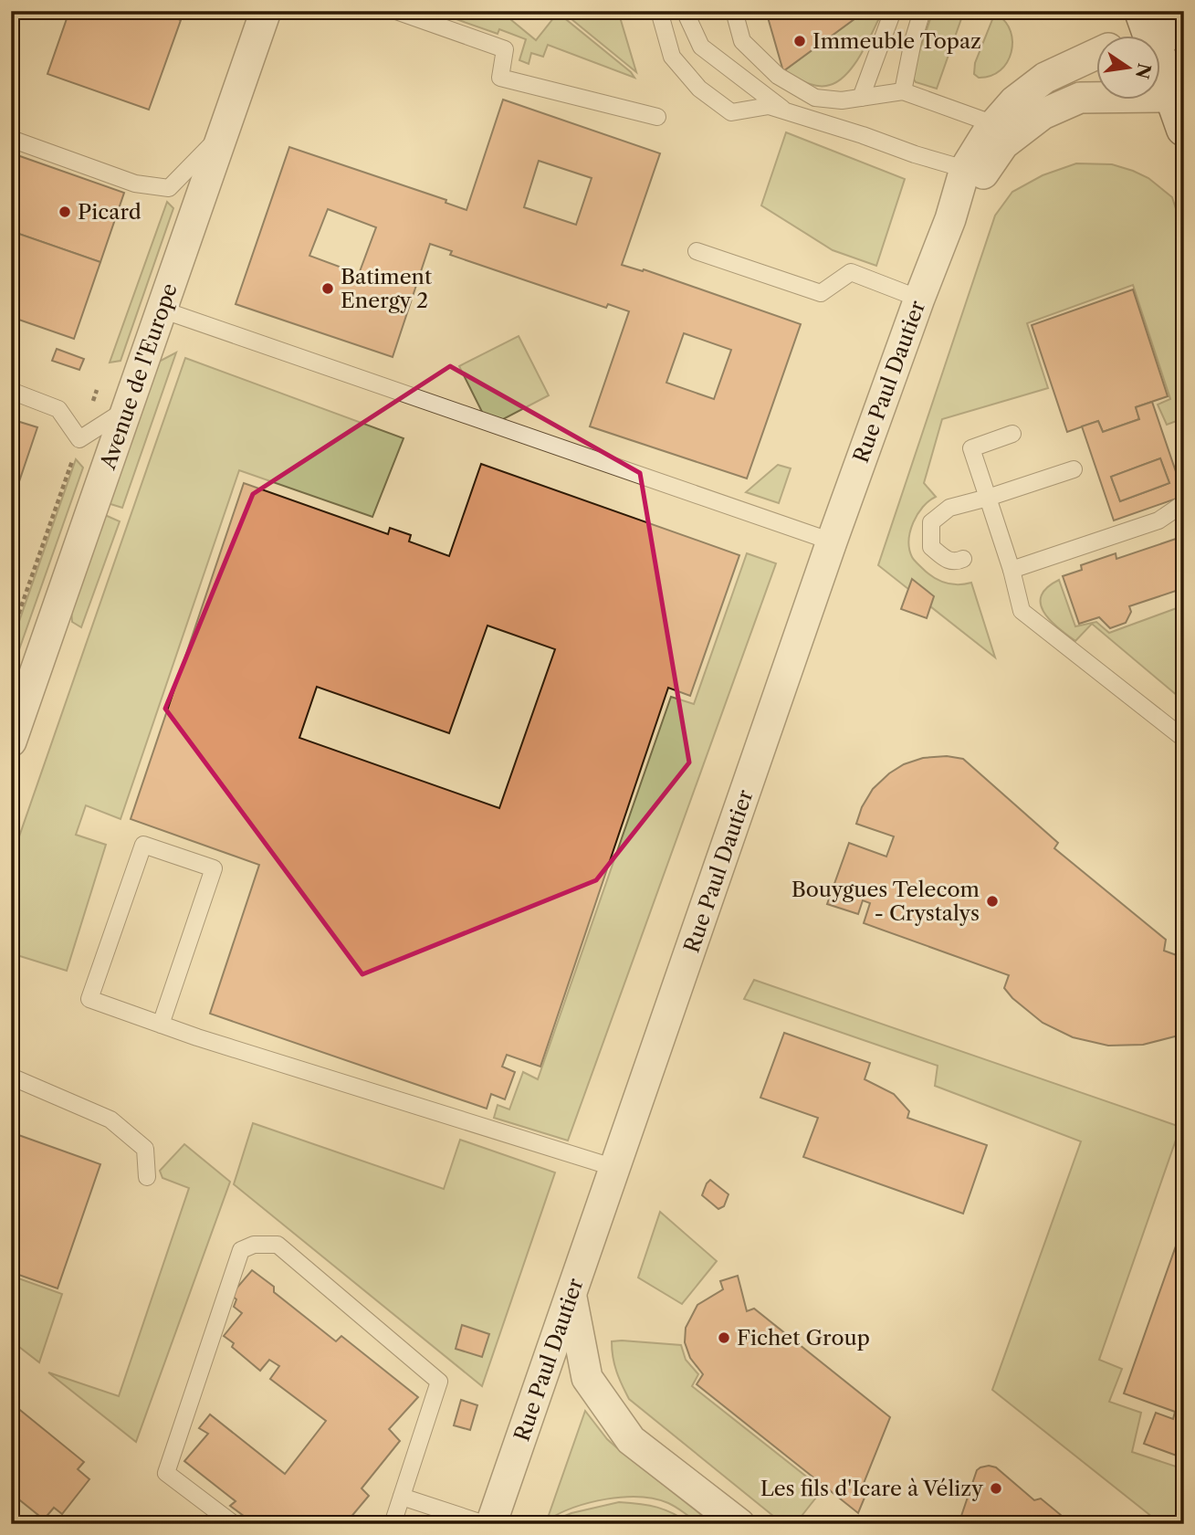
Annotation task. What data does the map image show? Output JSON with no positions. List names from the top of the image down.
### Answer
{
  "streets": {
    "street": ["Avenue de l'Europe", "Rue Paul Dautier"]
  },
  "places": [
    "Immeuble Topaz",
    "Picard",
    "Batiment Energy 2",
    "Bouygues Telecom - Crystalys",
    "Fichet Group",
    "Les fils d'Icare à Vélizy"
  ],
  "north": "right"
}
